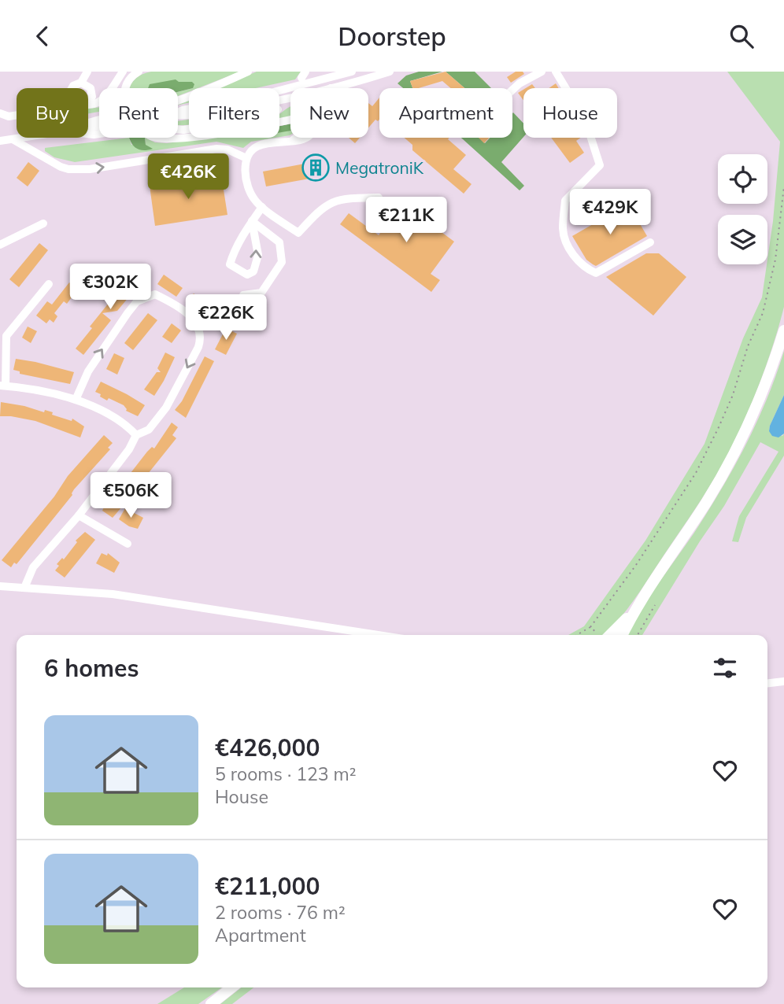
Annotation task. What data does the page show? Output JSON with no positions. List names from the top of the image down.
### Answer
{
  "places": {
    "building": ["MegatroniK"]
  },
  "page": {
    "header": "Doorstep",
    "chip": [
      "Buy",
      "Rent",
      "Filters",
      "New",
      "Apartment",
      "House"
    ],
    "price": [
      "€426K",
      "€429K",
      "€211K",
      "€302K",
      "€226K",
      "€506K"
    ],
    "heading": "6 homes",
    "list": [
      {
        "name": "€426,000",
        "note": "5 rooms · 123 m² · House"
      },
      {
        "name": "€211,000",
        "note": "2 rooms · 76 m² · Apartment"
      }
    ]
  }
}
